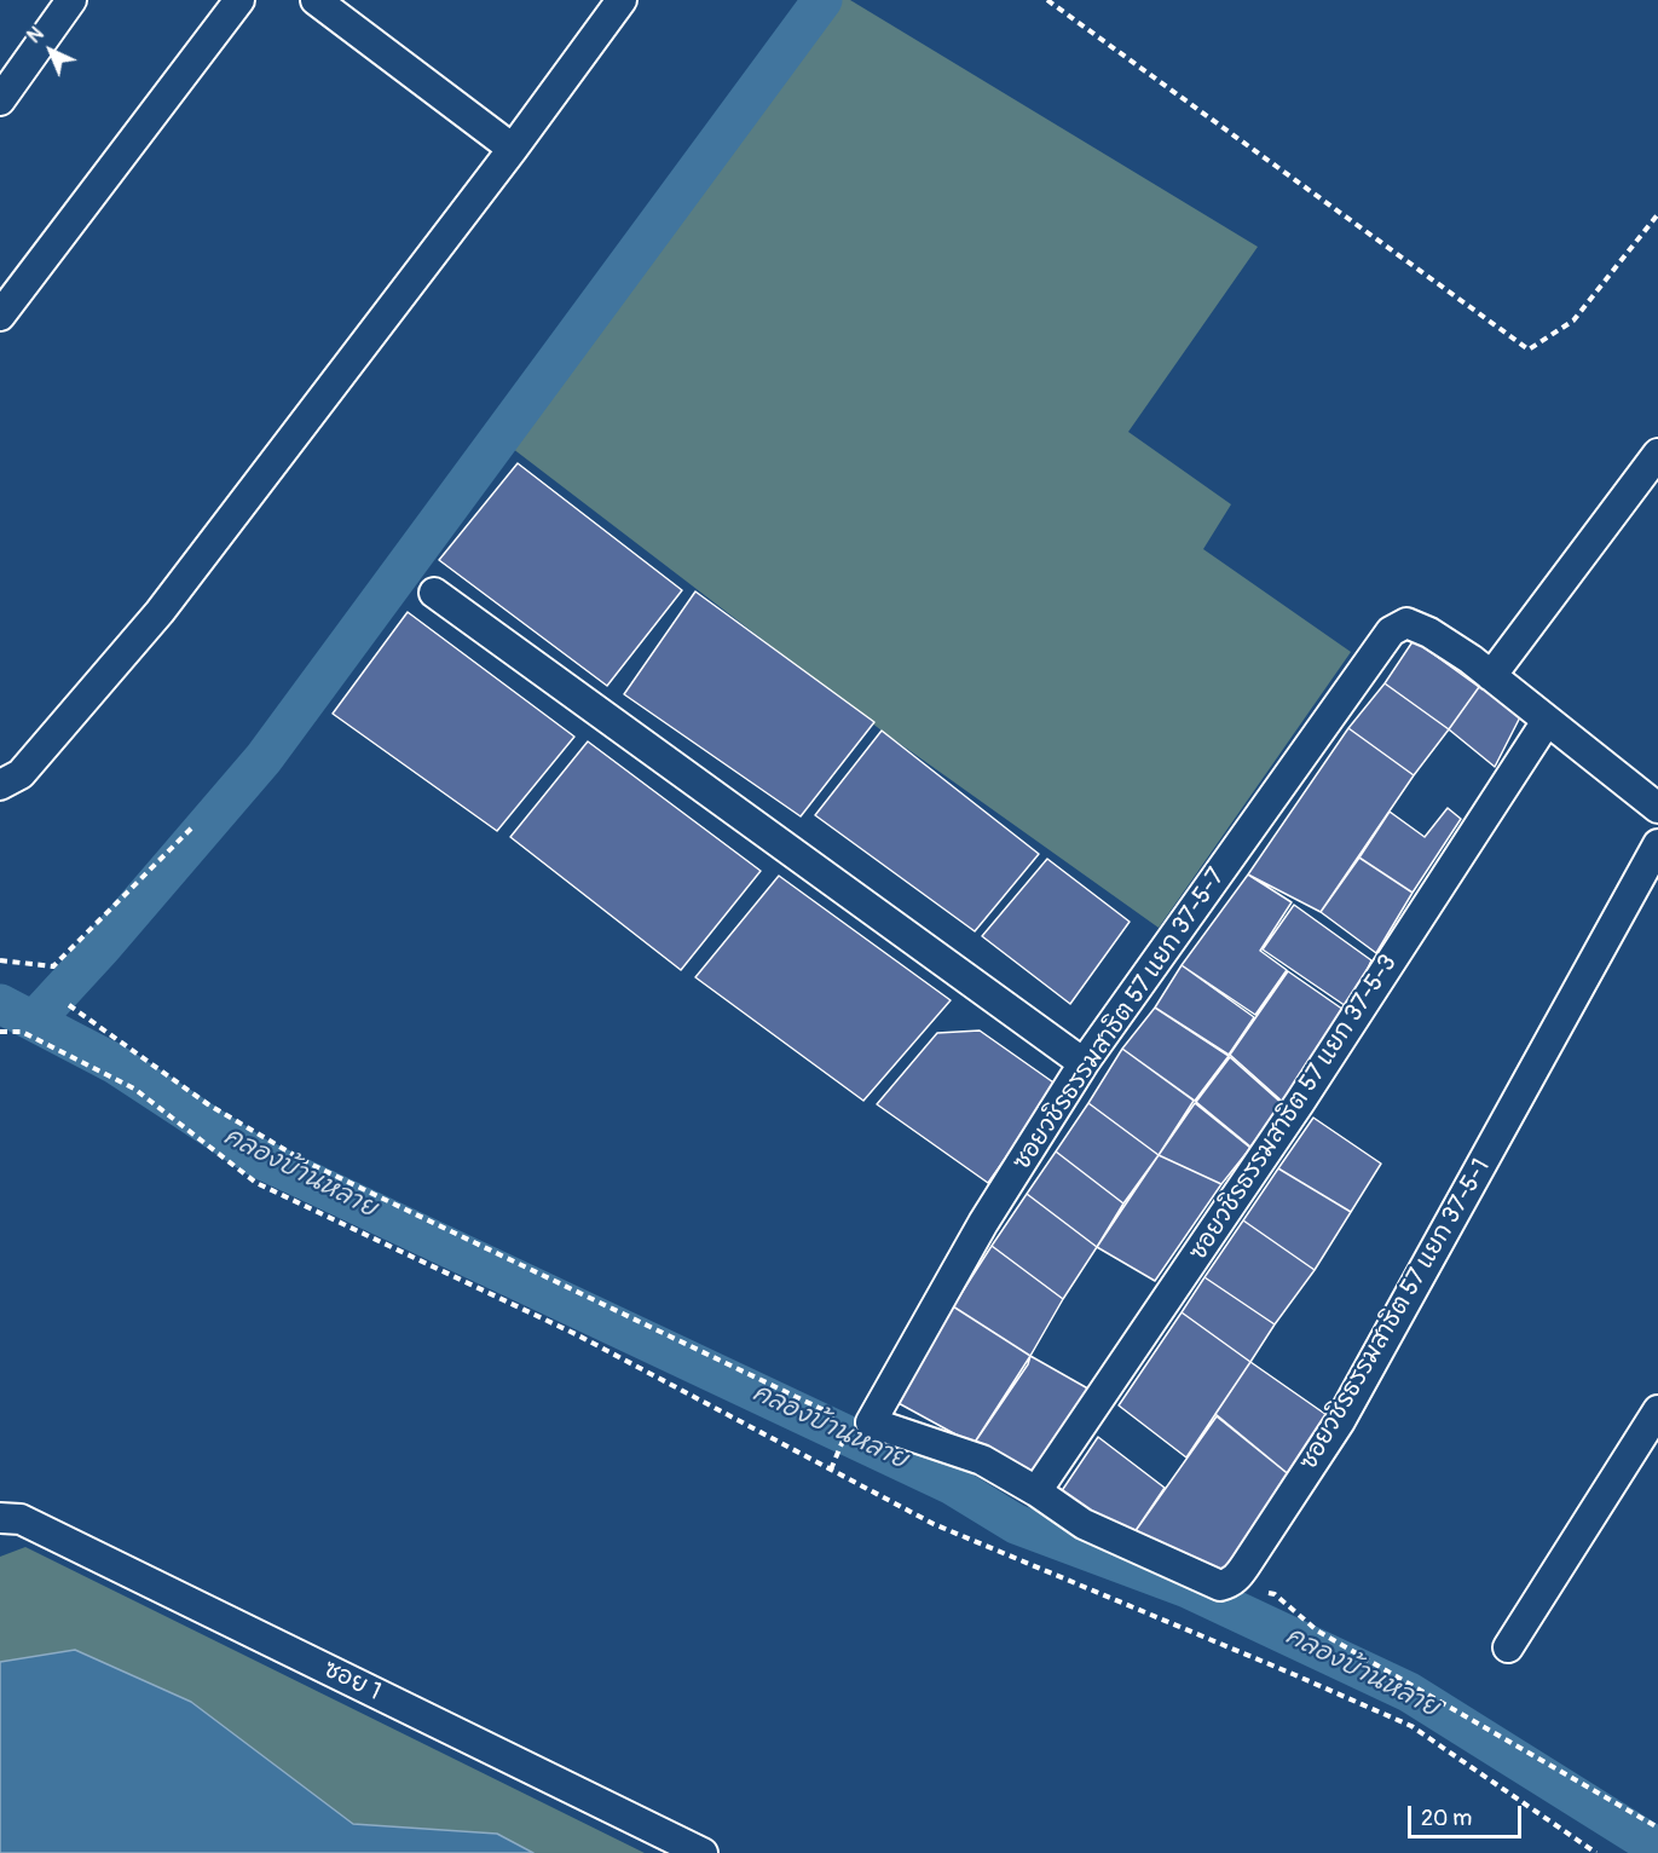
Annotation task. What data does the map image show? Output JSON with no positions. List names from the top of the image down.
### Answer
{
  "streets": {
    "street": [
      "ซอยวชิรธรรมสาธิต 57 แยก 37-5-7",
      "ซอยวชิรธรรมสาธิต 57 แยก 37-5-3",
      "ซอยวชิรธรรมสาธิต 57 แยก 37-5-1",
      "ซอย 1"
    ]
  },
  "crossings": [
    ["ซอยวชิรธรรมสาธิต 57 แยก 37-5-7", "ซอยวชิรธรรมสาธิต 57 แยก 37-5-1"],
    ["ซอยวชิรธรรมสาธิต 57 แยก 37-5-3", "ซอยวชิรธรรมสาธิต 57 แยก 37-5-1"]
  ],
  "water": ["คลองบ้านหลาย"],
  "scale_bar": "20 m",
  "north": "top left"
}
